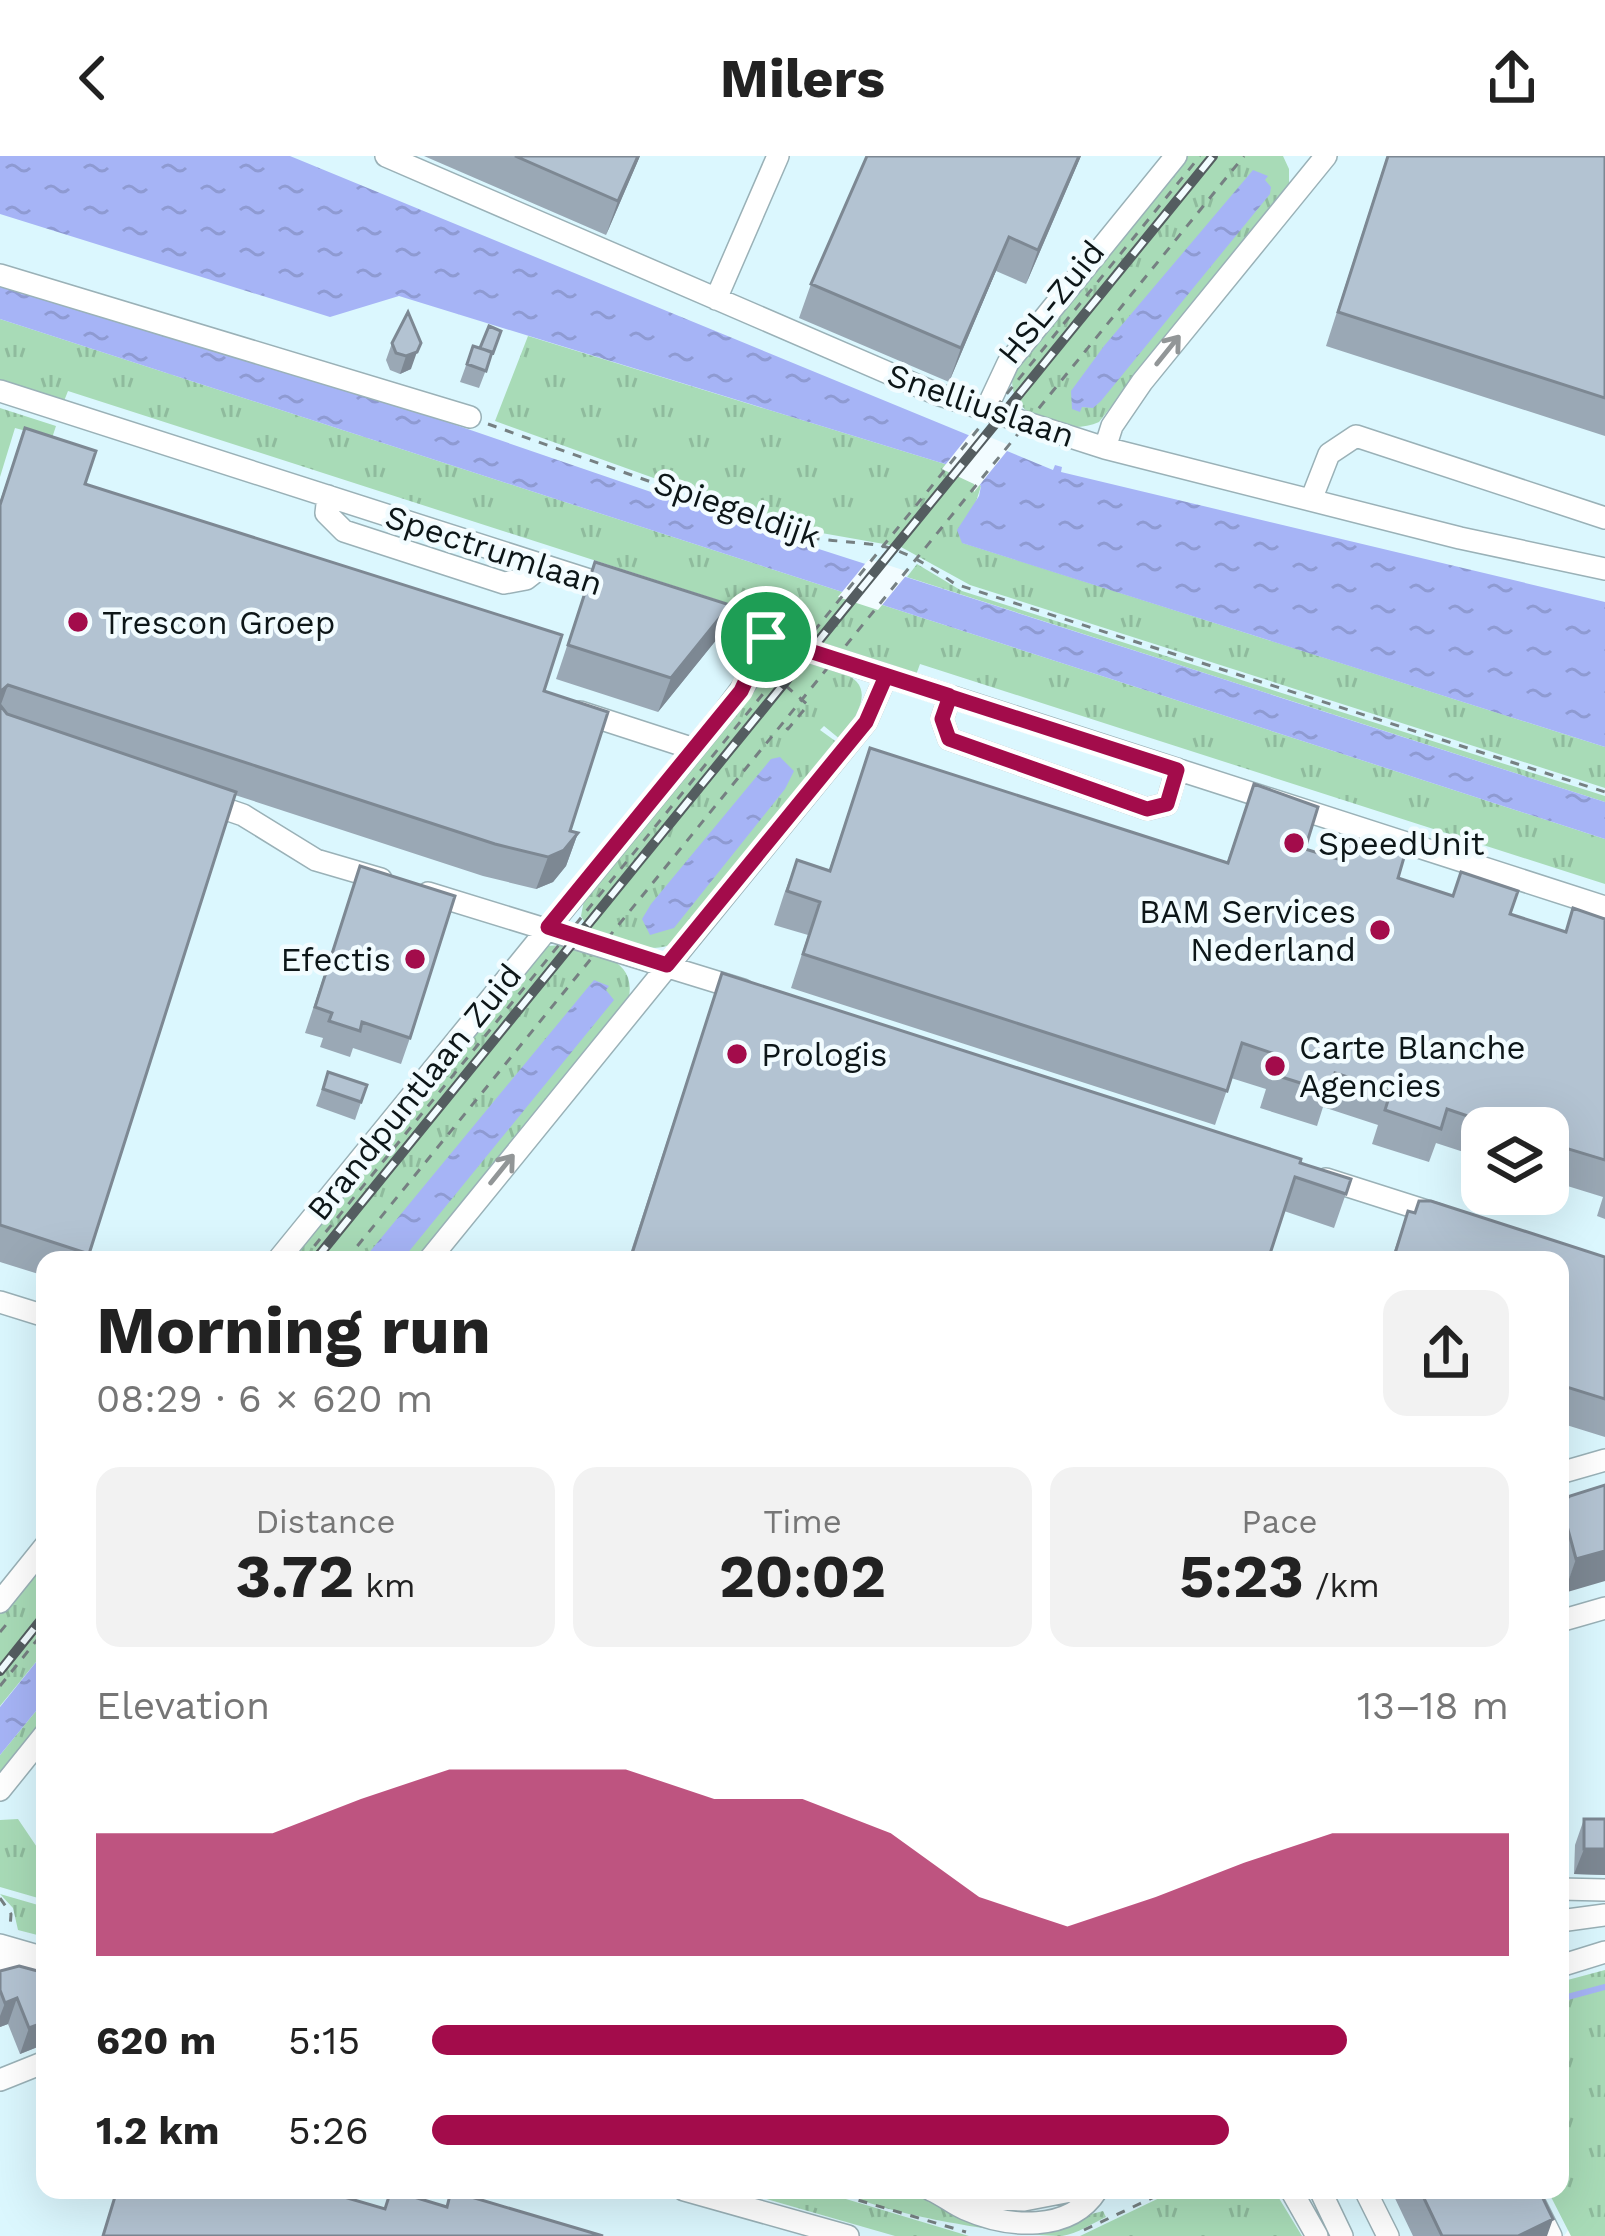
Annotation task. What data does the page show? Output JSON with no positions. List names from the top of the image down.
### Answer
{
  "streets": {
    "street": ["Snelliuslaan", "Spectrumlaan", "Brandpuntlaan Zuid"],
    "path": ["HSL-Zuid", "Spiegeldijk"]
  },
  "places": [
    "Trescon Groep",
    "SpeedUnit",
    "BAM Services Nederland",
    "Efectis",
    "Prologis",
    "Carte Blanche Agencies"
  ],
  "page": {
    "header": "Milers",
    "heading": ["Morning run", "08:29 · 6 × 620 m"],
    "stats": [
      ["Distance", "3.72 km"],
      ["Time", "20:02"],
      ["Pace", "5:23 /km"]
    ],
    "chart": ["Elevation", "13–18 m"],
    "list": [
      {
        "name": "620 m",
        "note": "5:15"
      },
      {
        "name": "1.2 km",
        "note": "5:26"
      }
    ]
  }
}
